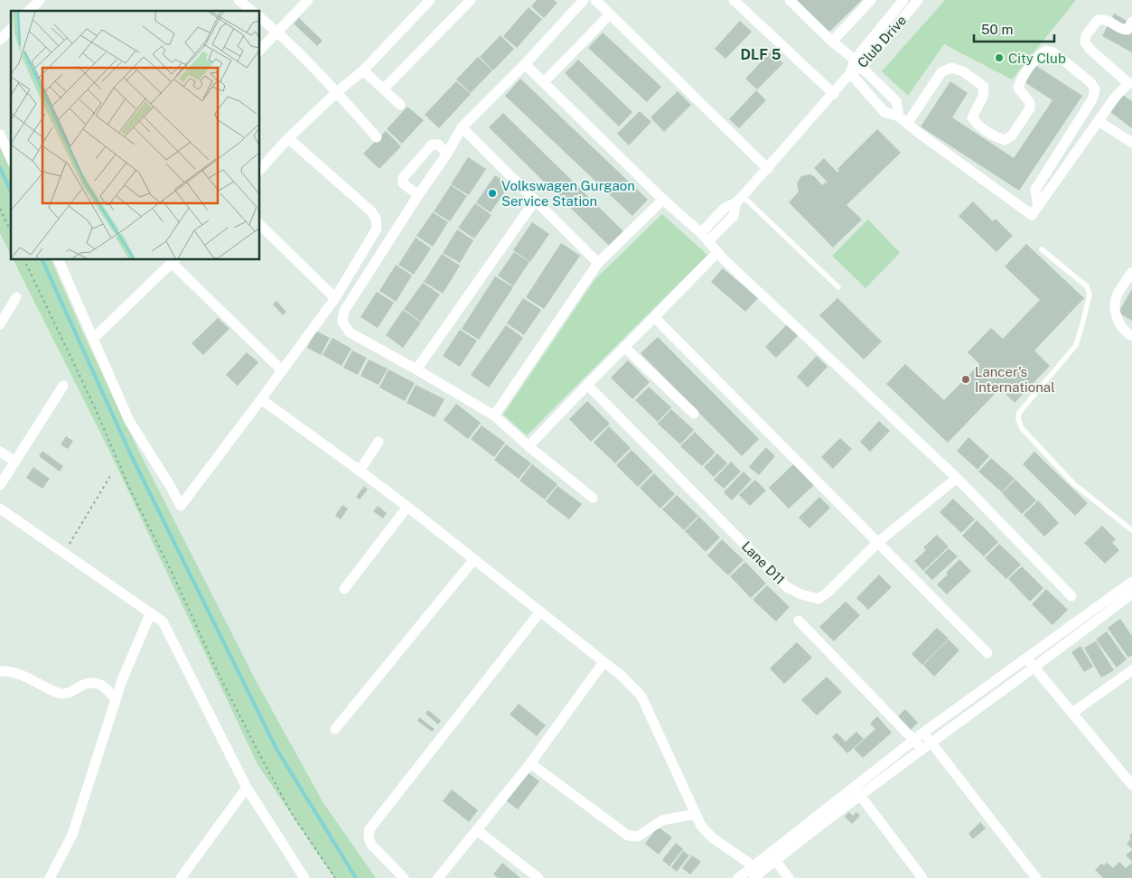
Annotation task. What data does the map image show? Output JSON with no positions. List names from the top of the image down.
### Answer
{
  "streets": {
    "street": ["Club Drive", "Lane D11"]
  },
  "districts": ["DLF 5"],
  "places": ["City Club", "Volkswagen Gurgaon Service Station", "Lancer's International"],
  "scale_bar": "50 m"
}
